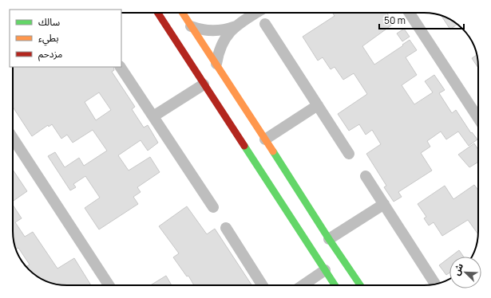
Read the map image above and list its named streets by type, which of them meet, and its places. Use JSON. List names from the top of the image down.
{
  "legend": ["سالك", "بطيء", "مزدحم"],
  "scale_bar": "50 m",
  "north": "top left"
}
